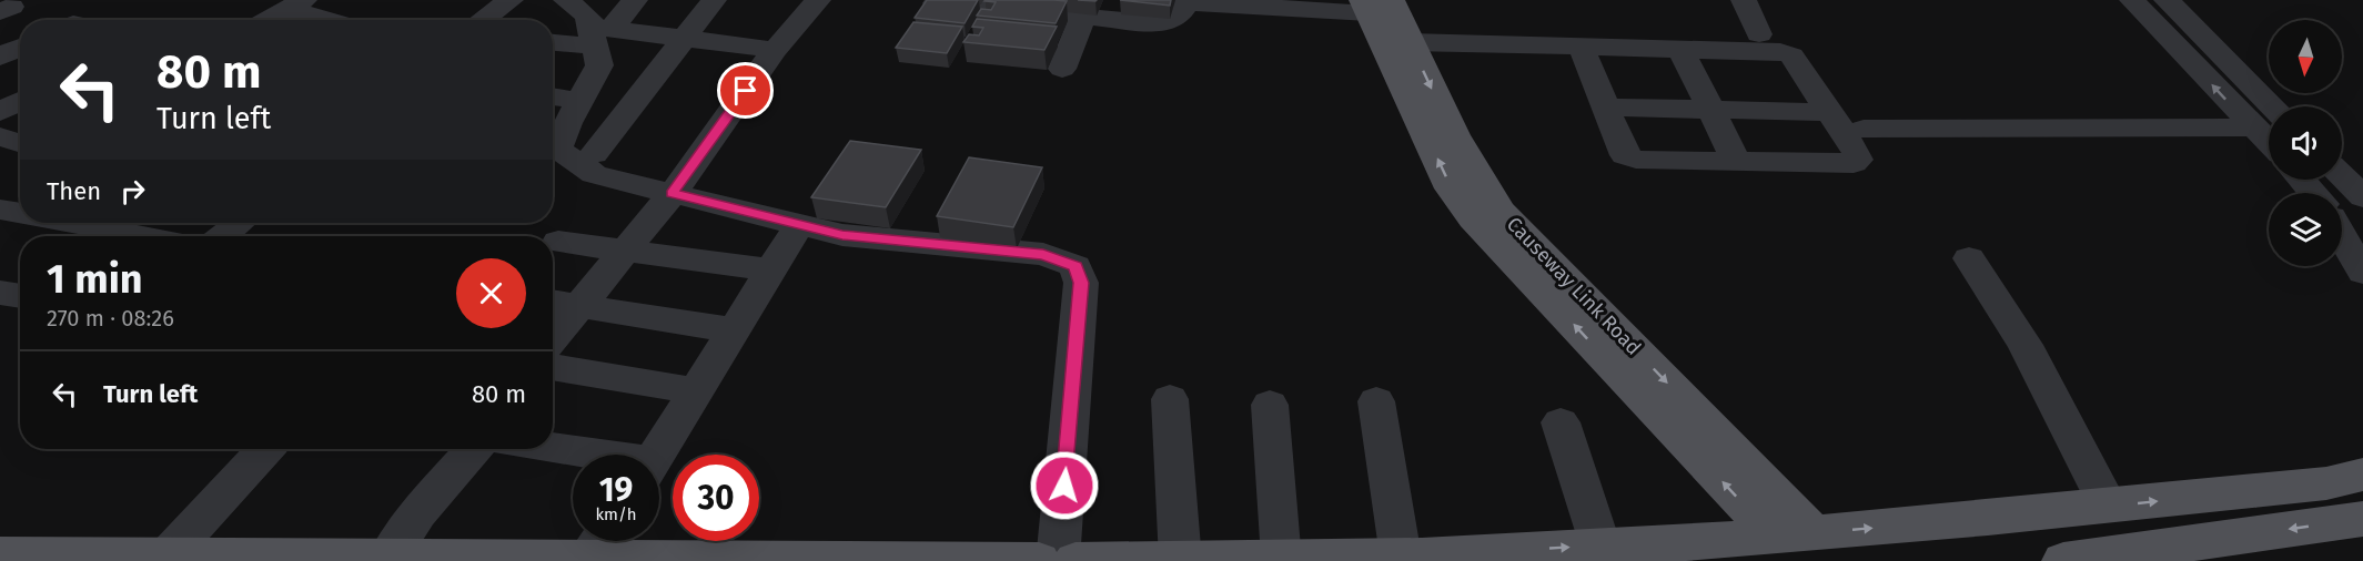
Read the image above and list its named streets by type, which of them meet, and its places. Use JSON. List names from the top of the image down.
{
  "streets": {
    "main road": ["Causeway Link Road"]
  },
  "north": "bottom",
  "page": {
    "turn": ["80 m", "Turn left"],
    "then": "Then",
    "heading": ["1 min", "270 m · 08:26"],
    "list": [
      {
        "name": "Turn left",
        "value": "80 m"
      }
    ],
    "speed": "19 km/h",
    "limit": "30"
  }
}
